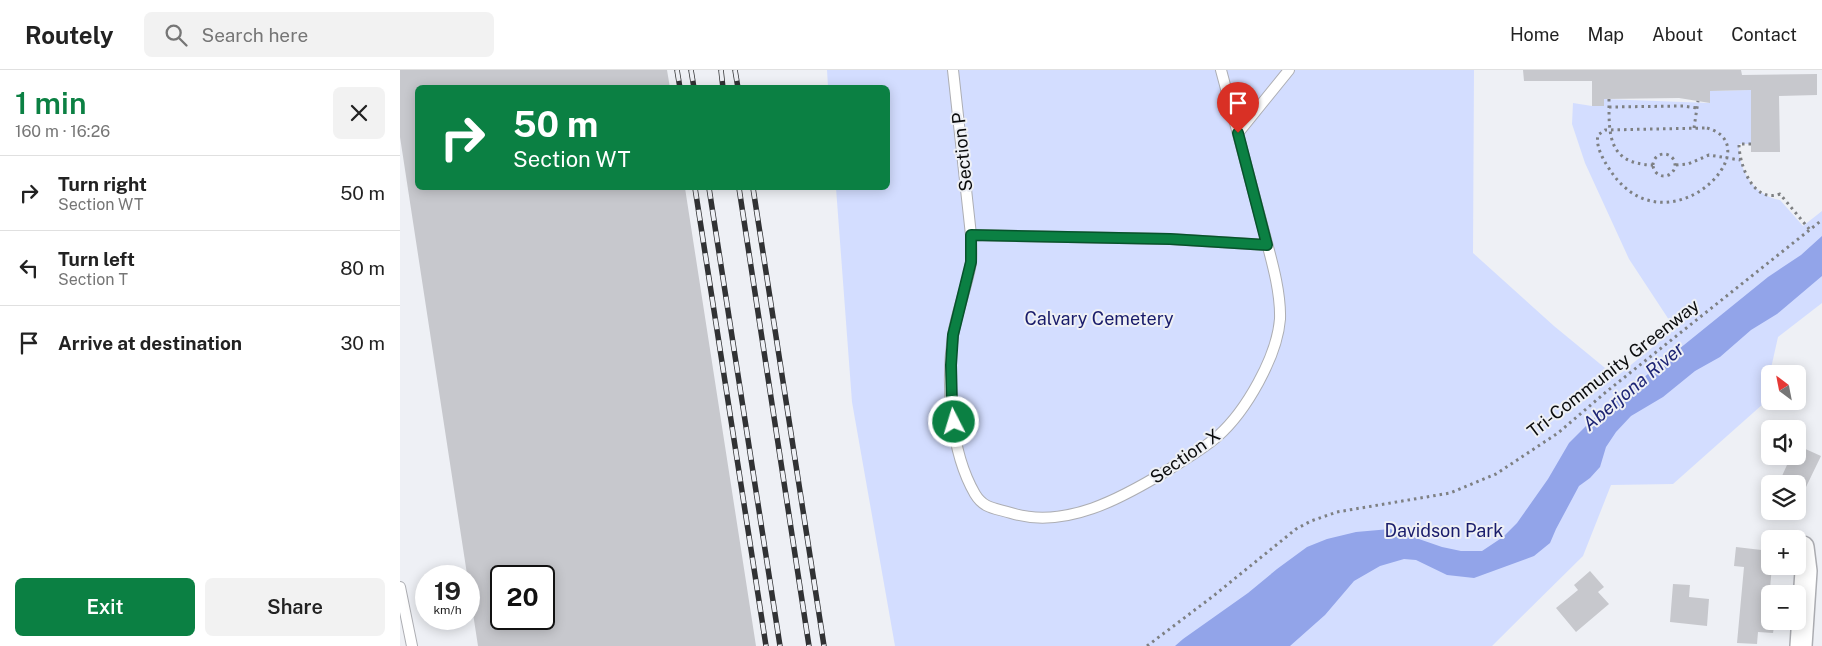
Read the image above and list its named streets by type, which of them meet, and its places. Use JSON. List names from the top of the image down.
{
  "streets": {
    "lane": ["Section P", "Section X"],
    "path": ["Tri-Community Greenway"]
  },
  "crossings": [
    ["Section P", "Section X"]
  ],
  "water": ["Aberjona River"],
  "parks": ["Calvary Cemetery", "Davidson Park"],
  "north": "top left",
  "page": {
    "header": "Routely",
    "search": "Search here",
    "nav": [
      "Home",
      "Map",
      "About",
      "Contact"
    ],
    "heading": ["1 min", "160 m · 16:26"],
    "turn": ["50 m", "Section WT"],
    "list": [
      {
        "name": "Turn right",
        "note": "Section WT",
        "value": "50 m"
      },
      {
        "name": "Turn left",
        "note": "Section T",
        "value": "80 m"
      },
      {
        "name": "Arrive at destination",
        "value": "30 m"
      }
    ],
    "map_buttons": ["+", "−"],
    "speed": "19 km/h",
    "limit": "20",
    "buttons": ["Exit", "Share"]
  }
}
